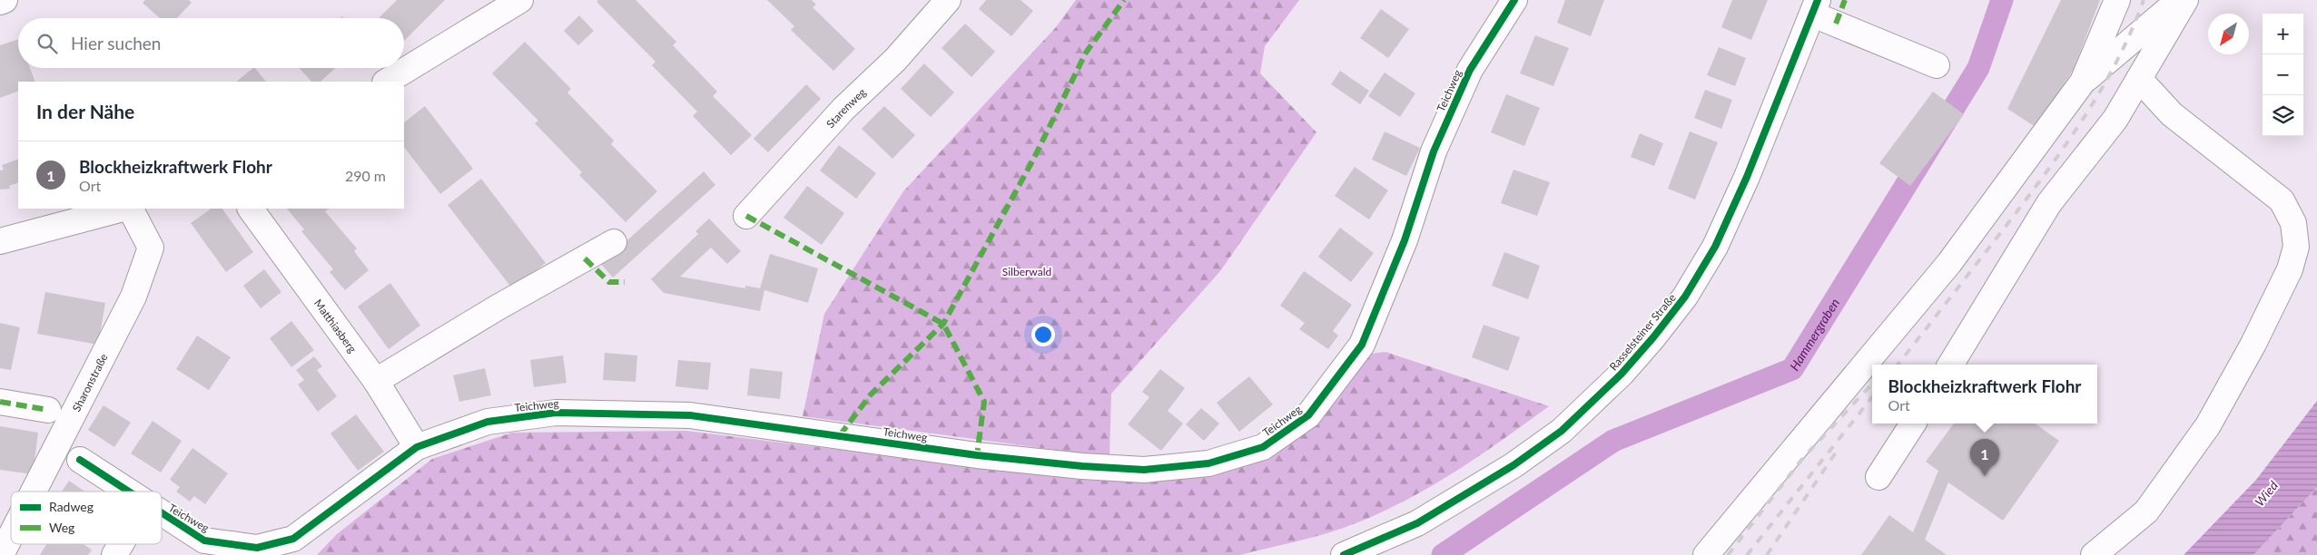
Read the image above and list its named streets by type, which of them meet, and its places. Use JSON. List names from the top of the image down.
{
  "streets": {
    "street": [
      "Teichweg",
      "Starenweg",
      "Matthiasberg",
      "Rasselsteiner Straße",
      "Sharonstraße"
    ]
  },
  "crossings": [
    ["Teichweg", "Matthiasberg"]
  ],
  "water": ["Hammergraben", "Wied"],
  "parks": ["Silberwald"],
  "legend": ["Radweg", "Weg"],
  "north": "bottom left",
  "page": {
    "map_buttons": ["+", "−"],
    "search": "Hier suchen",
    "heading": "In der Nähe",
    "list": [
      {
        "mark": "1",
        "name": "Blockheizkraftwerk Flohr",
        "note": "Ort",
        "value": "290 m"
      }
    ],
    "popup": ["Blockheizkraftwerk Flohr", "Ort"],
    "pins": "1"
  }
}
